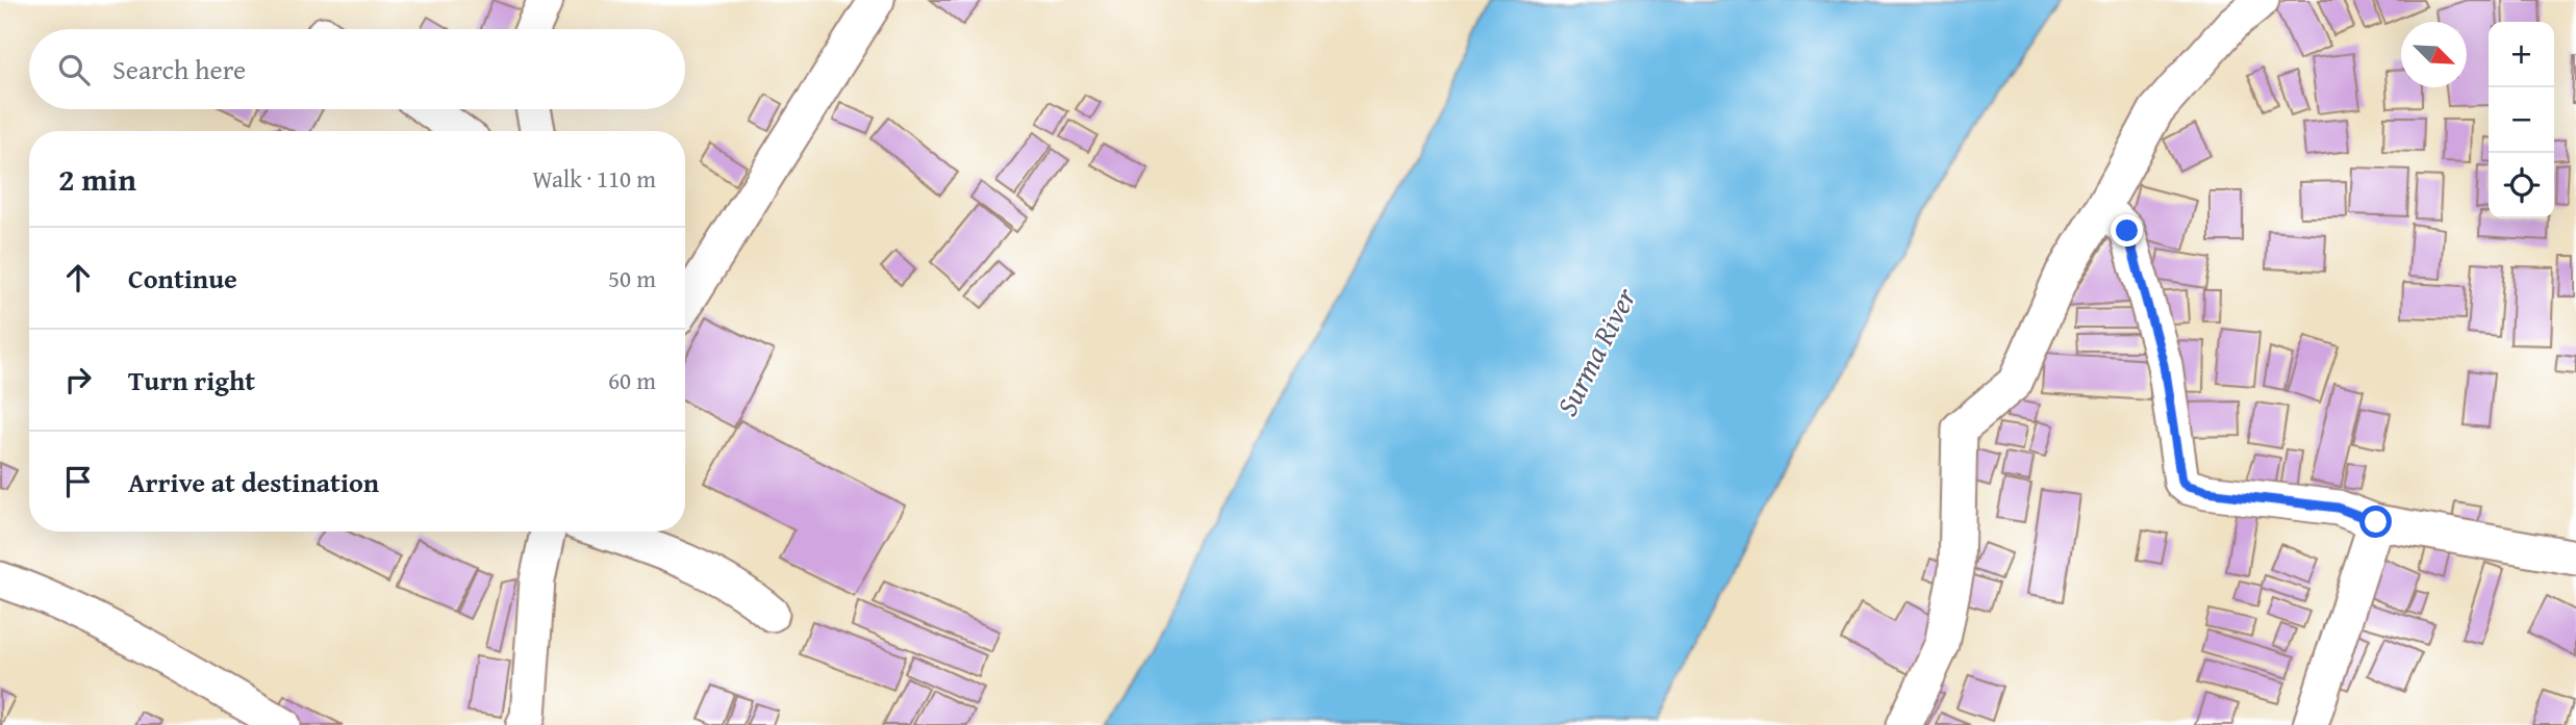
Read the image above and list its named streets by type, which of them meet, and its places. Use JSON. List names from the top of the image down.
{
  "water": ["Surma River"],
  "north": "bottom right",
  "page": {
    "map_buttons": ["+", "−"],
    "search": "Search here",
    "heading": ["2 min", "Walk · 110 m"],
    "list": [
      ["Continue", "50 m"],
      ["Turn right", "60 m"],
      "Arrive at destination"
    ]
  }
}
